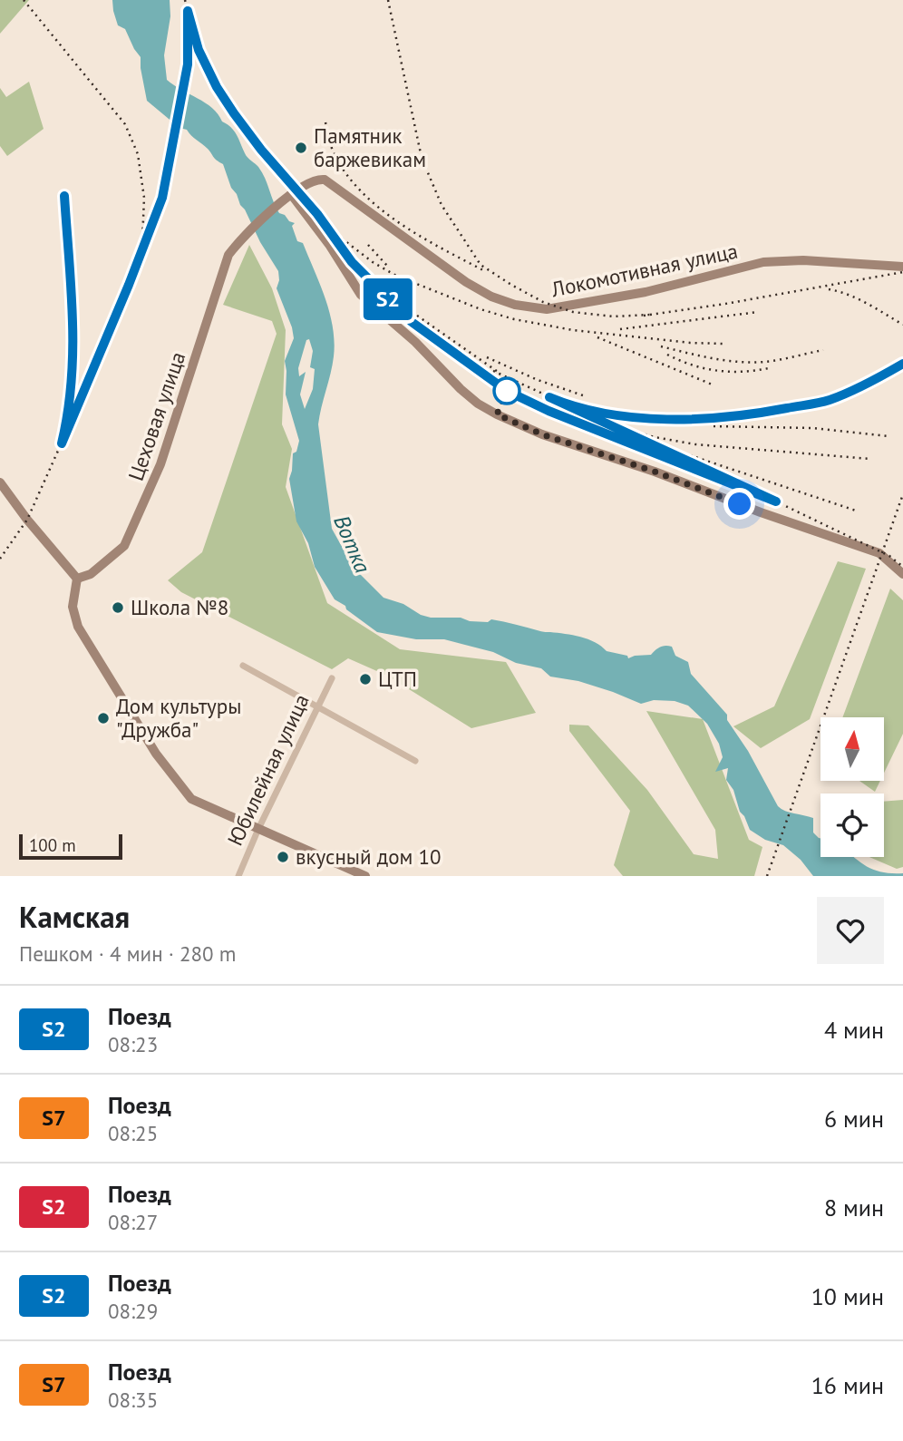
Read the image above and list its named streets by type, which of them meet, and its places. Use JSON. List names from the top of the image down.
{
  "streets": {
    "main road": ["Локомотивная улица", "Цеховая улица"],
    "street": ["Юбилейная улица"]
  },
  "crossings": [
    ["Локомотивная улица", "Цеховая улица"]
  ],
  "water": ["Вотка"],
  "places": [
    "Памятник баржевикам",
    "Школа №8",
    "ЦТП",
    "Дом культуры \"Дружба\"",
    "вкусный дом 10"
  ],
  "scale_bar": "100 m",
  "north": "top",
  "page": {
    "on_map": "S2",
    "scale": "100 m",
    "heading": ["Камская", "Пешком · 4 мин · 280 m"],
    "list": [
      {
        "mark": "S2",
        "name": "Поезд",
        "note": "08:23",
        "value": "4 мин"
      },
      {
        "mark": "S7",
        "name": "Поезд",
        "note": "08:25",
        "value": "6 мин"
      },
      {
        "mark": "S2",
        "name": "Поезд",
        "note": "08:27",
        "value": "8 мин"
      },
      {
        "mark": "S2",
        "name": "Поезд",
        "note": "08:29",
        "value": "10 мин"
      },
      {
        "mark": "S7",
        "name": "Поезд",
        "note": "08:35",
        "value": "16 мин"
      }
    ]
  }
}
